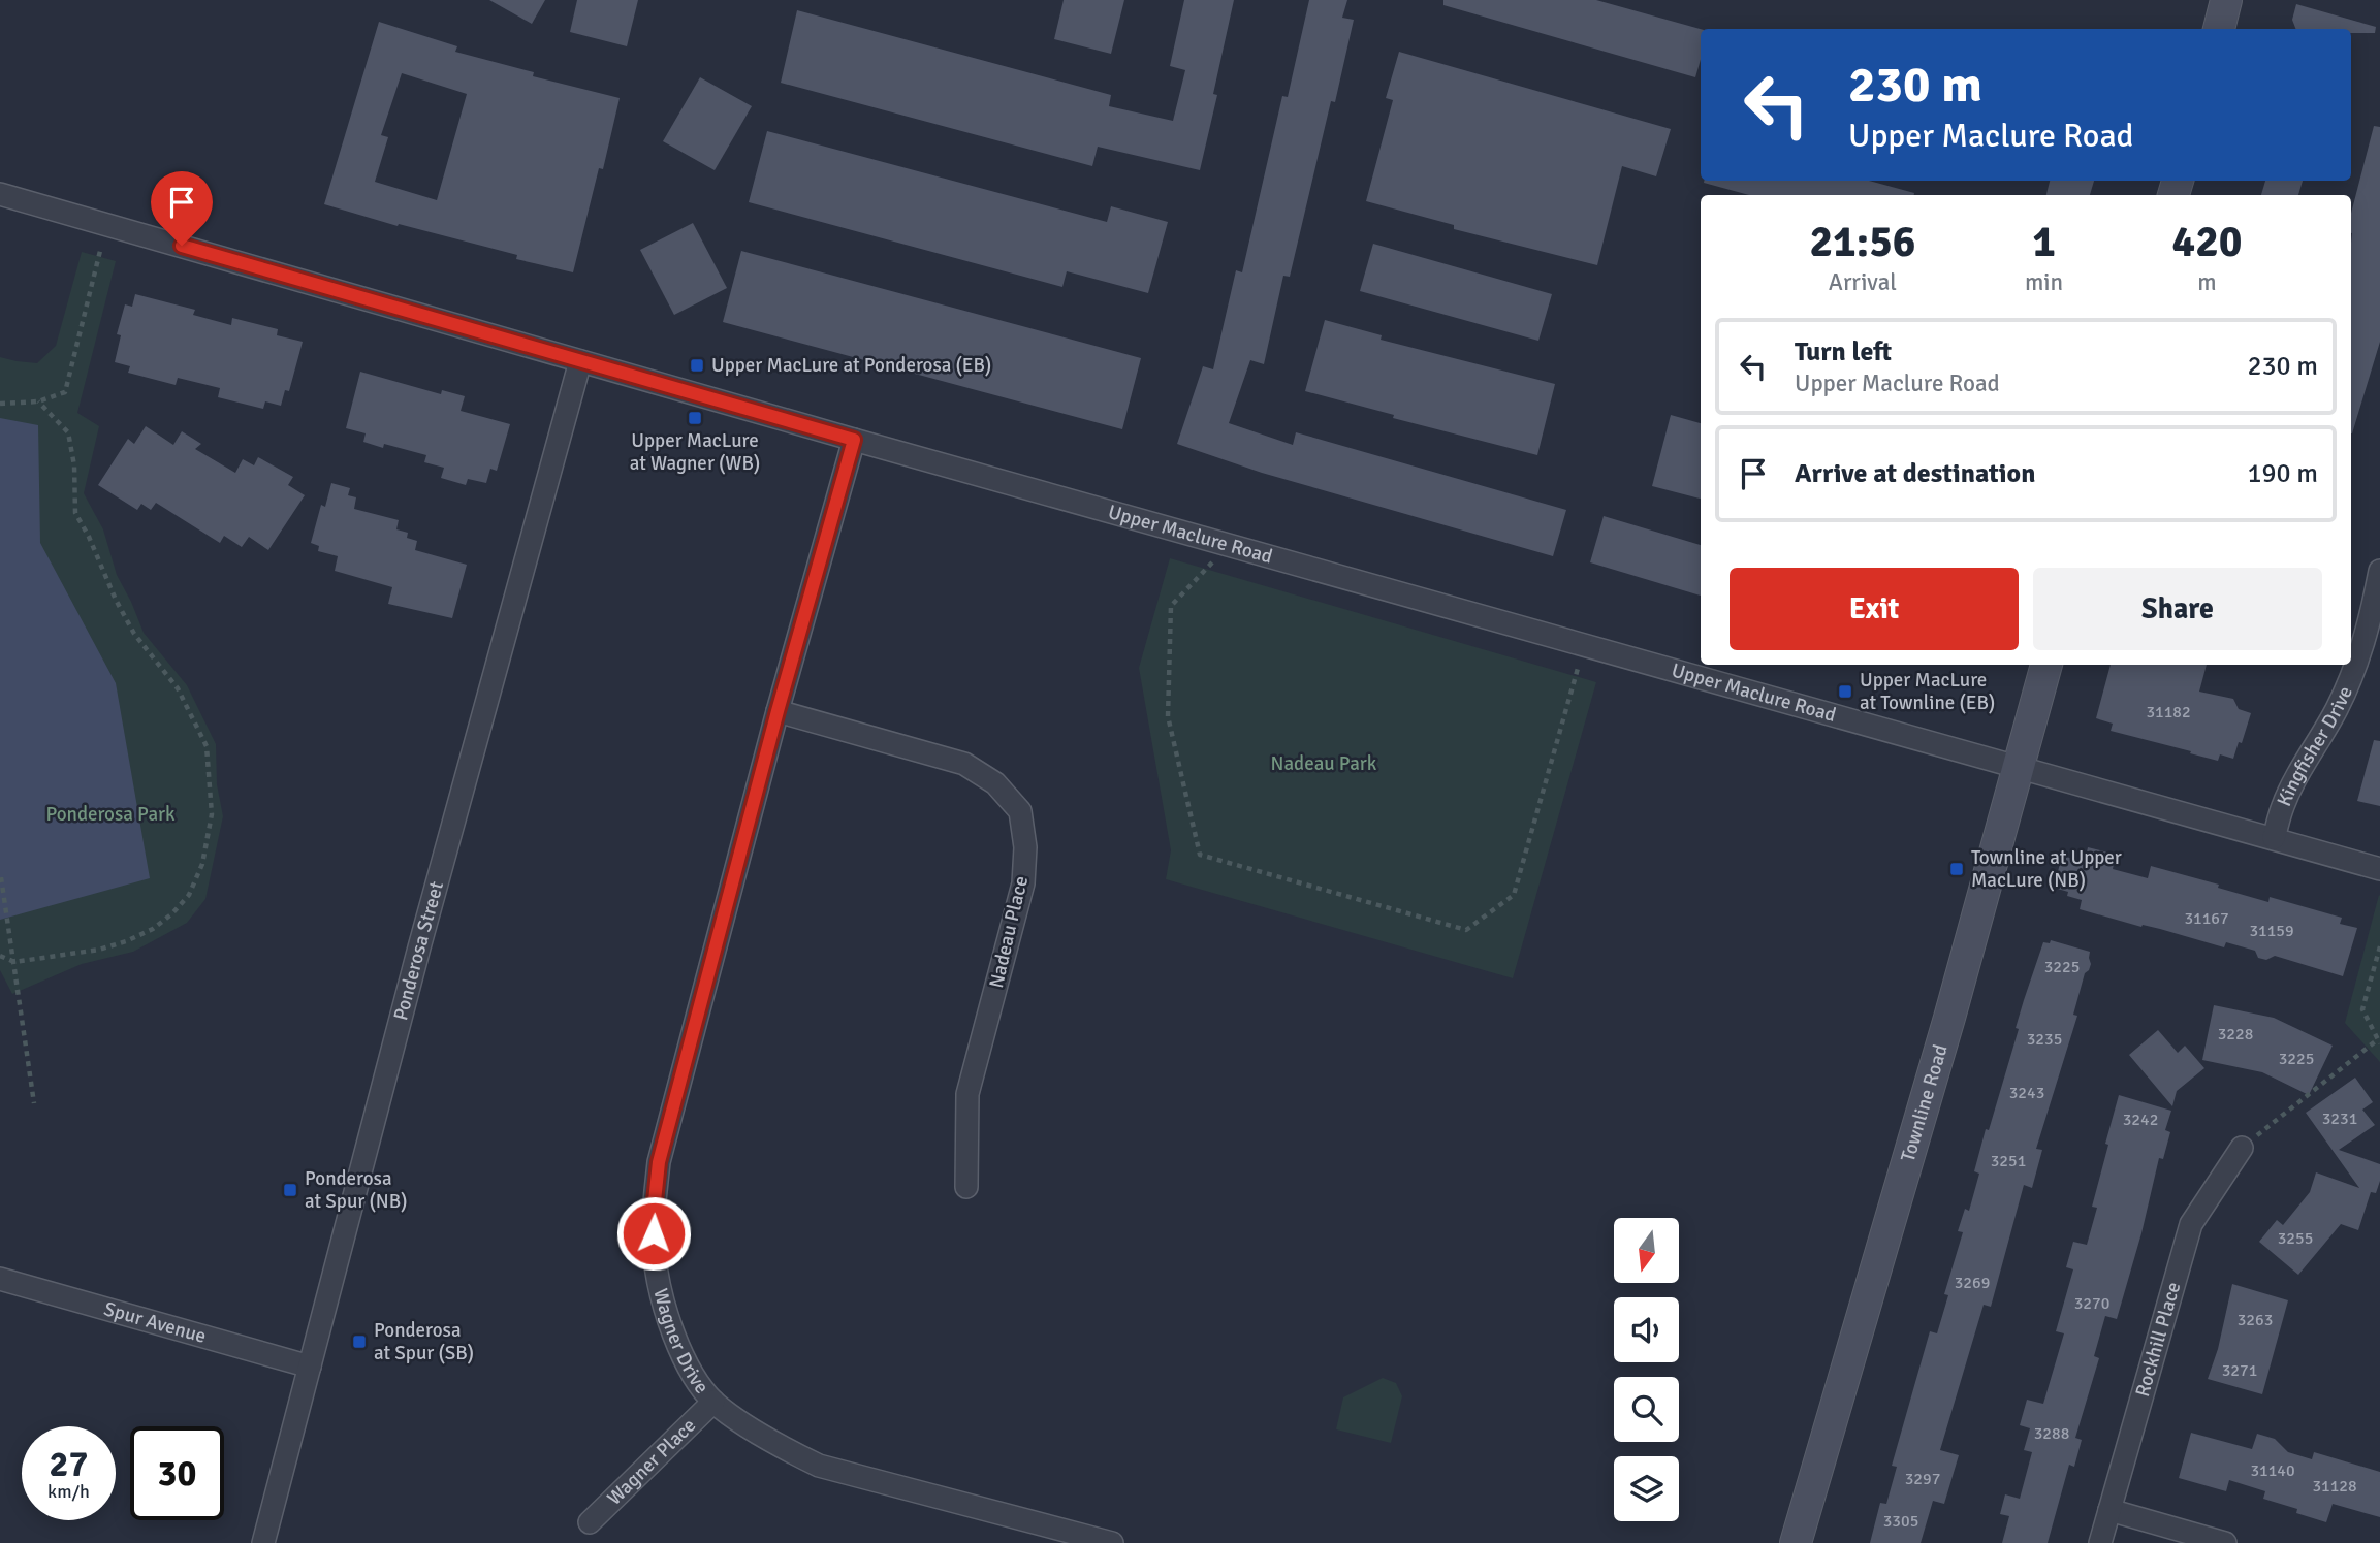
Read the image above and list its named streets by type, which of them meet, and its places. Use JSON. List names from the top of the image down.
{
  "streets": {
    "street": [
      "Upper Maclure Road",
      "Kingfisher Drive",
      "Nadeau Place",
      "Ponderosa Street",
      "Townline Road",
      "Spur Avenue",
      "Wagner Drive",
      "Rockhill Place",
      "Wagner Place"
    ]
  },
  "crossings": [
    ["Upper Maclure Road", "Kingfisher Drive"],
    ["Upper Maclure Road", "Ponderosa Street"],
    ["Upper Maclure Road", "Townline Road"],
    ["Upper Maclure Road", "Wagner Drive"],
    ["Nadeau Place", "Wagner Drive"],
    ["Ponderosa Street", "Spur Avenue"],
    ["Wagner Drive", "Wagner Place"]
  ],
  "parks": ["Nadeau Park", "Ponderosa Park"],
  "places": {
    "transit": [
      "Upper MacLure at Ponderosa (EB)",
      "Upper MacLure at Wagner (WB)",
      "Upper MacLure at Townline (EB)",
      "Townline at Upper MacLure (NB)",
      "Ponderosa at Spur (NB)",
      "Ponderosa at Spur (SB)"
    ]
  },
  "house_numbers": [
    "31182",
    "31167",
    "31159",
    "3225",
    "3228",
    "3235",
    "3225",
    "3243",
    "3231",
    "3242",
    "3251",
    "3255",
    "3269",
    "3270",
    "3263",
    "3271",
    "3288",
    "31140",
    "3297",
    "31128",
    "3305"
  ],
  "north": "bottom",
  "page": {
    "turn": ["230 m", "Upper Maclure Road"],
    "eta": [
      "21:56",
      "Arrival",
      "1",
      "min",
      "420",
      "m"
    ],
    "list": [
      {
        "name": "Turn left",
        "note": "Upper Maclure Road",
        "value": "230 m"
      },
      {
        "name": "Arrive at destination",
        "value": "190 m"
      }
    ],
    "buttons": ["Exit", "Share"],
    "speed": "27 km/h",
    "limit": "30"
  }
}
